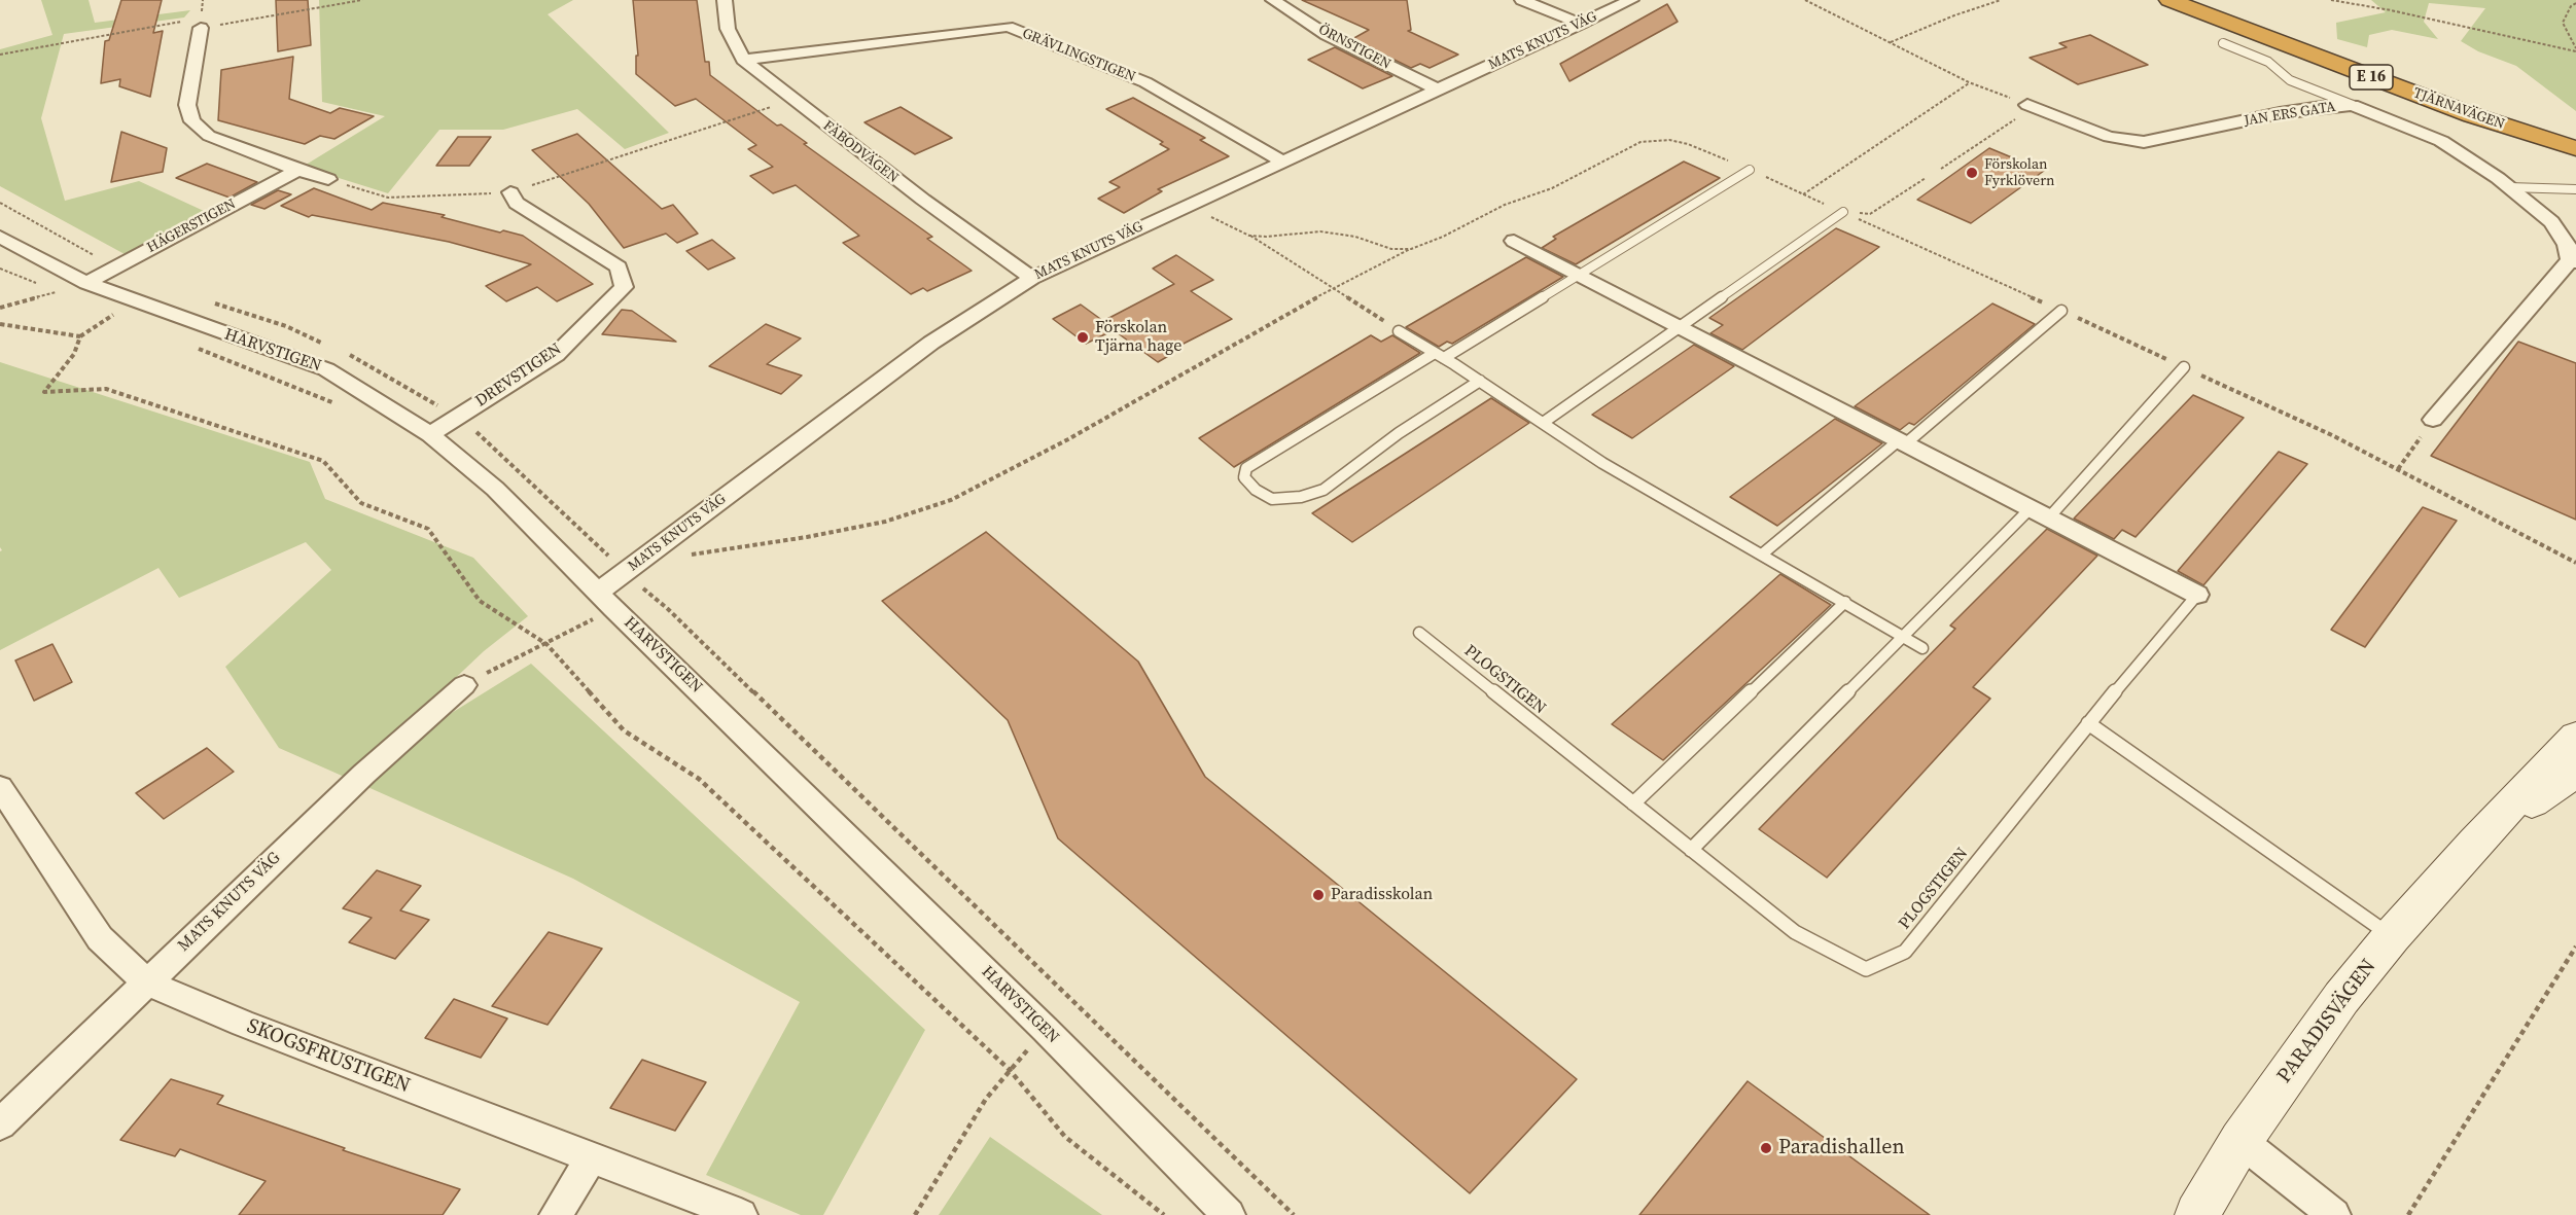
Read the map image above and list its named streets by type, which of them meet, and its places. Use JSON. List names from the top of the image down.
{
  "streets": {
    "highway": ["E 16", "TJÄRNAVÄGEN"],
    "street": [
      "MATS KNUTS VÄG",
      "ÖRNSTIGEN",
      "GRÄVLINGSTIGEN",
      "JAN ERS GATA",
      "FÄBODVÄGEN",
      "HÄGERSTIGEN",
      "HARVSTIGEN",
      "DREVSTIGEN",
      "PARADISVÄGEN",
      "SKOGSFRUSTIGEN"
    ],
    "lane": ["PLOGSTIGEN"]
  },
  "crossings": [
    ["MATS KNUTS VÄG", "ÖRNSTIGEN"],
    ["MATS KNUTS VÄG", "GRÄVLINGSTIGEN"],
    ["MATS KNUTS VÄG", "FÄBODVÄGEN"],
    ["MATS KNUTS VÄG", "HARVSTIGEN"],
    ["MATS KNUTS VÄG", "SKOGSFRUSTIGEN"],
    ["GRÄVLINGSTIGEN", "FÄBODVÄGEN"],
    ["HÄGERSTIGEN", "HARVSTIGEN"],
    ["HARVSTIGEN", "DREVSTIGEN"]
  ],
  "places": [
    "Förskolan Fyrklövern",
    "Förskolan Tjärna hage",
    "Paradisskolan",
    "Paradishallen"
  ]
}
